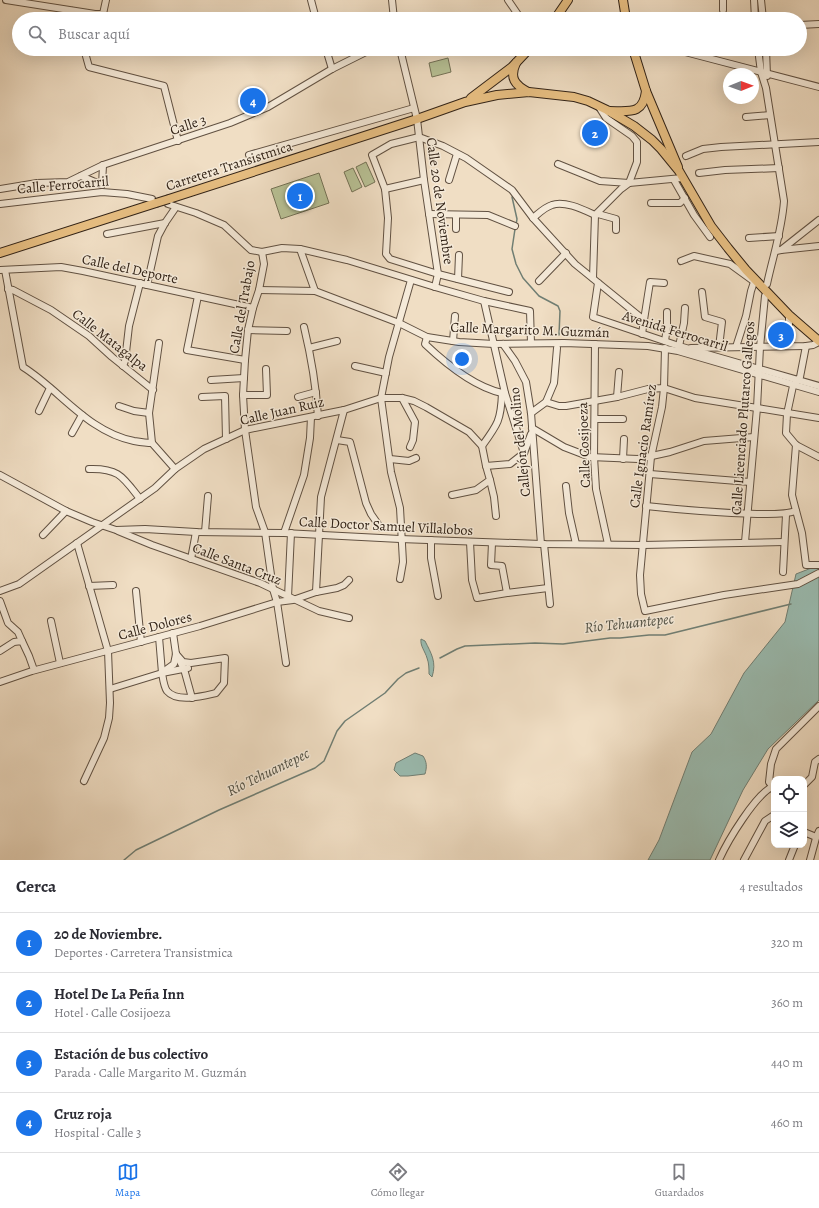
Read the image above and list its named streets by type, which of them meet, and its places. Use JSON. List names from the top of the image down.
{
  "streets": {
    "main road": ["Carretera Transistmica"],
    "street": [
      "Calle 3",
      "Calle Ferrocarril",
      "Calle 20 de Noviembre",
      "Calle del Deporte",
      "Calle del Trabajo",
      "Calle Margarito M. Guzmán",
      "Avenida Ferrocarril",
      "Calle Matagalpa",
      "Calle Juan Ruiz",
      "Calle Licenciado Plutarco Gallegos",
      "Callejón del Molino",
      "Calle Cosijoeza",
      "Calle Ignacio Ramírez",
      "Calle Doctor Samuel Villalobos",
      "Calle Santa Cruz",
      "Calle Dolores"
    ]
  },
  "crossings": [
    ["Carretera Transistmica", "Calle Ferrocarril"],
    ["Carretera Transistmica", "Calle 20 de Noviembre"],
    ["Calle 20 de Noviembre", "Calle del Trabajo"],
    ["Calle del Deporte", "Calle del Trabajo"],
    ["Calle del Trabajo", "Calle Margarito M. Guzmán"],
    ["Calle del Trabajo", "Calle Juan Ruiz"],
    ["Calle del Trabajo", "Calle Doctor Samuel Villalobos"],
    ["Calle del Trabajo", "Calle Santa Cruz"],
    ["Calle del Trabajo", "Calle Dolores"],
    ["Calle Margarito M. Guzmán", "Avenida Ferrocarril"],
    ["Calle Margarito M. Guzmán", "Callejón del Molino"],
    ["Calle Margarito M. Guzmán", "Calle Cosijoeza"],
    ["Calle Margarito M. Guzmán", "Calle Ignacio Ramírez"],
    ["Avenida Ferrocarril", "Calle Licenciado Plutarco Gallegos"],
    ["Avenida Ferrocarril", "Calle Ignacio Ramírez"],
    ["Calle Juan Ruiz", "Calle Doctor Samuel Villalobos"],
    ["Calle Licenciado Plutarco Gallegos", "Calle Doctor Samuel Villalobos"],
    ["Callejón del Molino", "Calle Doctor Samuel Villalobos"],
    ["Calle Cosijoeza", "Calle Doctor Samuel Villalobos"],
    ["Calle Ignacio Ramírez", "Calle Doctor Samuel Villalobos"],
    ["Calle Doctor Samuel Villalobos", "Calle Santa Cruz"],
    ["Calle Santa Cruz", "Calle Dolores"]
  ],
  "water": ["Río Tehuantepec"],
  "north": "right",
  "page": {
    "search": "Buscar aquí",
    "pins": [
      "4",
      "2",
      "1",
      "3"
    ],
    "heading": ["Cerca", "4 resultados"],
    "list": [
      {
        "mark": "1",
        "name": "20 de Noviembre.",
        "note": "Deportes · Carretera Transistmica",
        "value": "320 m"
      },
      {
        "mark": "2",
        "name": "Hotel De La Peña Inn",
        "note": "Hotel · Calle Cosijoeza",
        "value": "360 m"
      },
      {
        "mark": "3",
        "name": "Estación de bus colectivo",
        "note": "Parada · Calle Margarito M. Guzmán",
        "value": "440 m"
      },
      {
        "mark": "4",
        "name": "Cruz roja",
        "note": "Hospital · Calle 3",
        "value": "460 m"
      }
    ],
    "nav": ["Mapa", "Cómo llegar", "Guardados"]
  }
}
